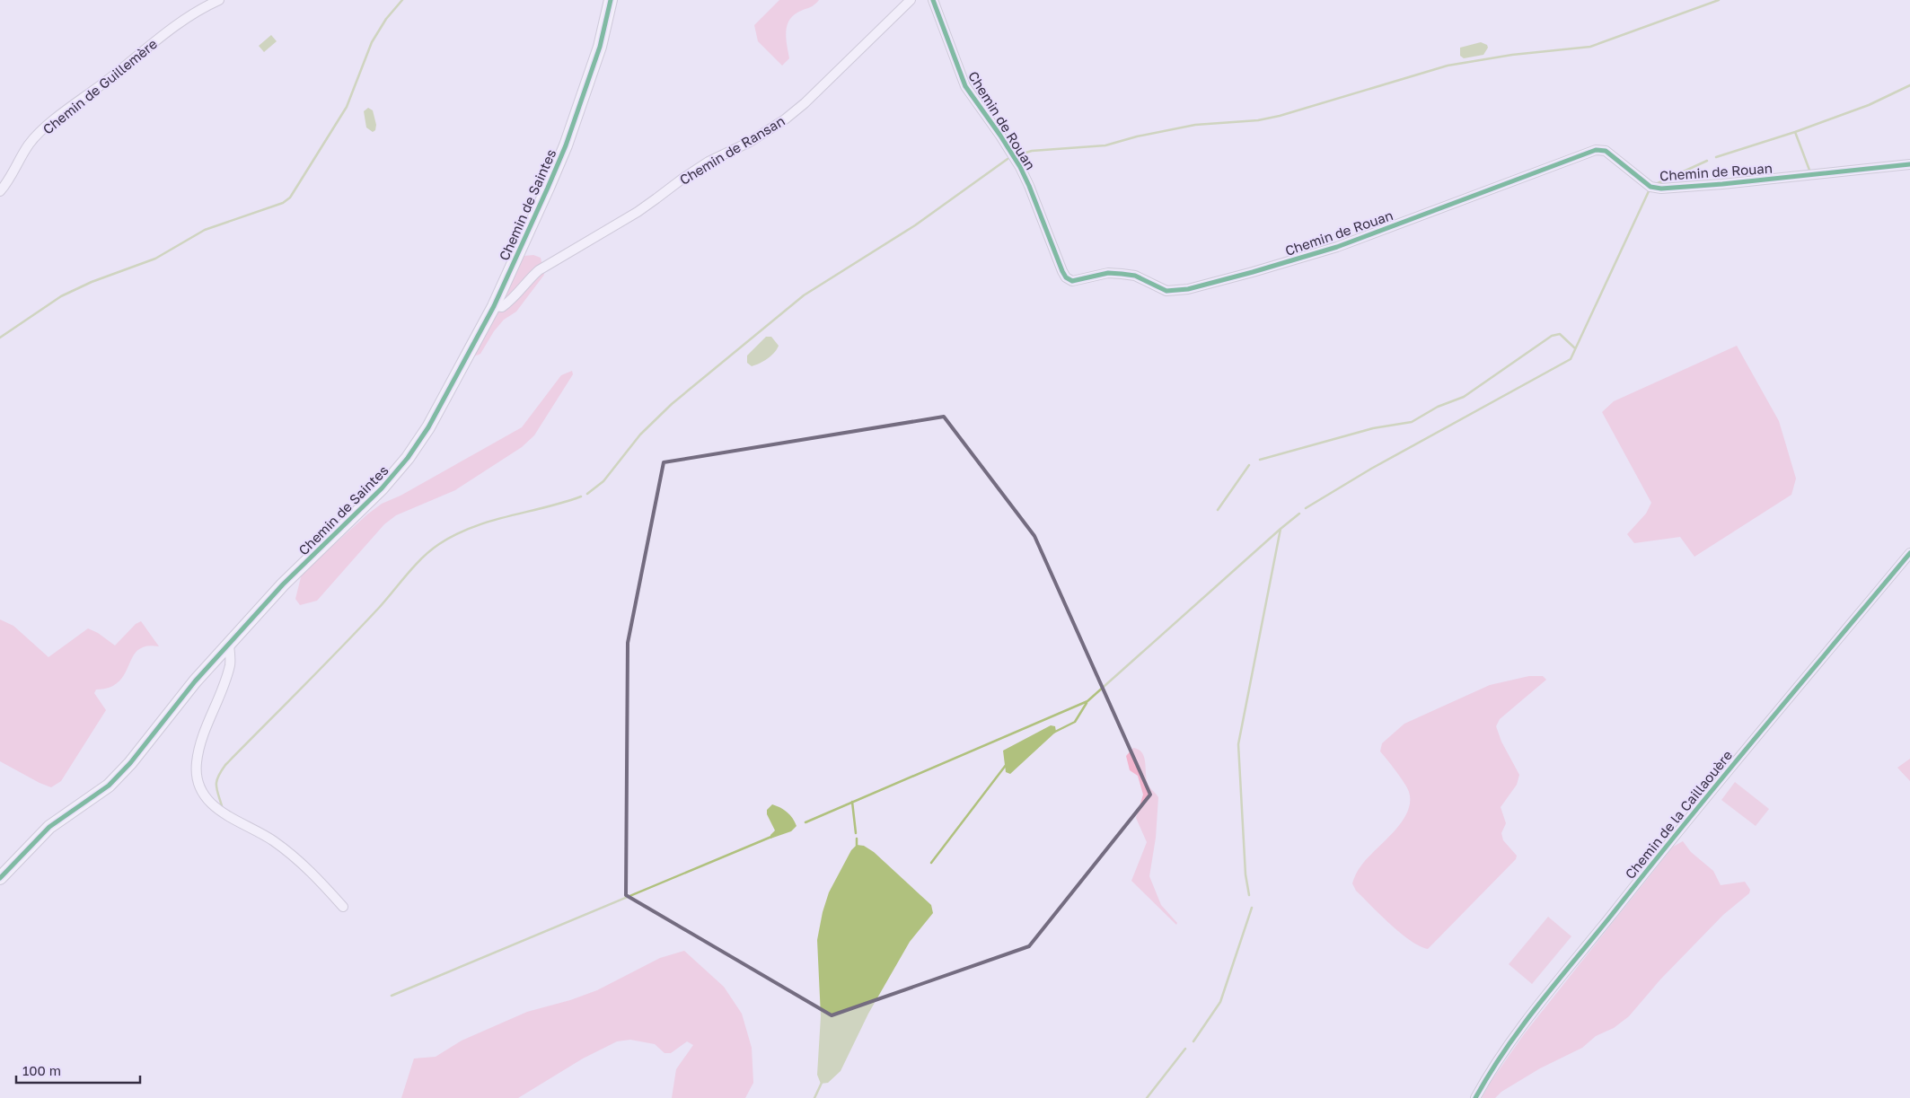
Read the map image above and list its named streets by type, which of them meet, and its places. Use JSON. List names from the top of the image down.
{
  "streets": {
    "street": [
      "Chemin de Guillemère",
      "Chemin de Rouan",
      "Chemin de Ransan",
      "Chemin de Saintes",
      "Chemin de la Caillaouère"
    ]
  },
  "crossings": [
    ["Chemin de Ransan", "Chemin de Saintes"]
  ],
  "scale_bar": "100 m"
}
